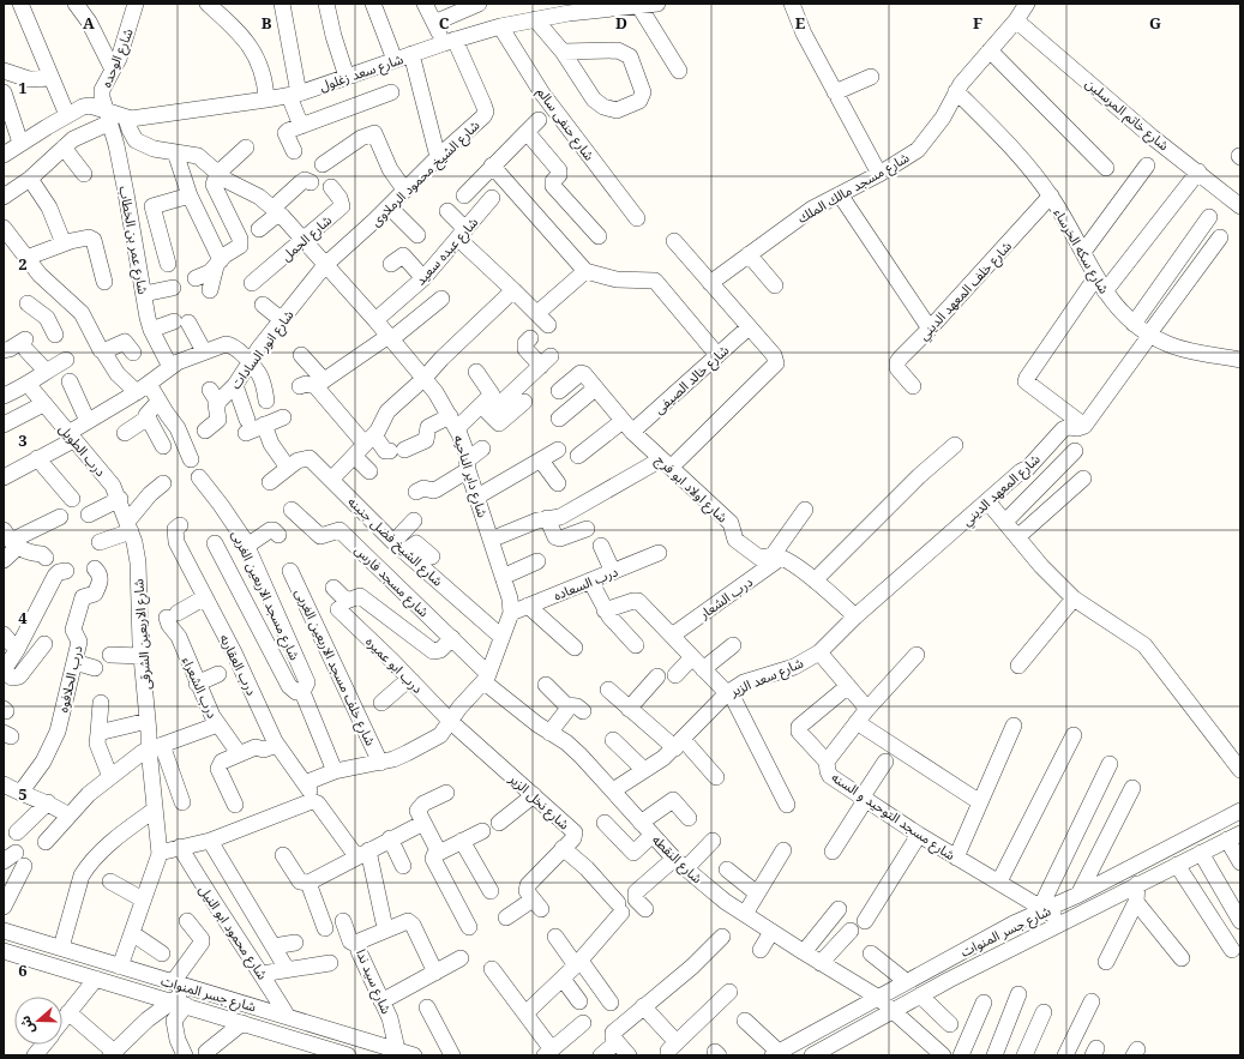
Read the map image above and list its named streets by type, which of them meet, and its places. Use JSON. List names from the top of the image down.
{
  "streets": {
    "street": [
      "شارع الوحده",
      "شارع سعد زغلول",
      "شارع خاتم المرسلين",
      "شارع حنفى سالم",
      "شارع الشيخ محمود الرملاوى",
      "شارع مسجد مالك الملك",
      "شارع الجمل",
      "شارع عمر بن الخطاب",
      "شارع عبده سعيد",
      "شارع سكه الخرساء",
      "شارع خلف المعهد الديني",
      "شارع انور السادات",
      "شارع خالد الصيفى",
      "درب الطويل",
      "شارع داير الناحيه",
      "شارع اولاد ابو فرج",
      "شارع المعهد الديني",
      "شارع الشيخ فضل جنينه",
      "شارع مسجد فارس",
      "درب السعاده",
      "شارع مسجد الاربعين الغربى",
      "درب الشعار",
      "شارع الاربعين الشرقى",
      "درب العقاربه",
      "درب ابو عميره",
      "شارع خلف مسجد الاربعين الغربى",
      "شارع سعد الزير",
      "درب الحلافوه",
      "درب الشعراء",
      "شارع نخل الزير",
      "شارع مسجد التوحيد و السنه",
      "شارع النقطه",
      "شارع جسر المنوات",
      "شارع محمود ابو النيل",
      "شارع سيد ندا"
    ]
  },
  "crossings": [
    ["شارع الوحده", "شارع سعد زغلول"],
    ["شارع الوحده", "شارع عمر بن الخطاب"],
    ["شارع سعد زغلول", "شارع حنفى سالم"],
    ["شارع سعد زغلول", "شارع الشيخ محمود الرملاوى"],
    ["شارع سعد زغلول", "شارع عمر بن الخطاب"],
    ["شارع سعد زغلول", "شارع داير الناحيه"],
    ["شارع خاتم المرسلين", "شارع مسجد مالك الملك"],
    ["شارع الشيخ محمود الرملاوى", "شارع انور السادات"],
    ["شارع الشيخ محمود الرملاوى", "شارع داير الناحيه"],
    ["شارع مسجد مالك الملك", "شارع سكه الخرساء"],
    ["شارع الجمل", "شارع داير الناحيه"],
    ["شارع عبده سعيد", "شارع داير الناحيه"],
    ["شارع سكه الخرساء", "شارع خلف المعهد الديني"],
    ["شارع انور السادات", "شارع داير الناحيه"],
    ["شارع خالد الصيفى", "شارع اولاد ابو فرج"],
    ["درب الطويل", "شارع الاربعين الشرقى"],
    ["شارع داير الناحيه", "درب السعاده"],
    ["شارع اولاد ابو فرج", "شارع المعهد الديني"],
    ["شارع اولاد ابو فرج", "درب الشعار"],
    ["شارع اولاد ابو فرج", "شارع سعد الزير"],
    ["شارع المعهد الديني", "شارع سعد الزير"],
    ["شارع مسجد فارس", "شارع النقطه"],
    ["درب العقاربه", "درب الشعراء"],
    ["درب ابو عميره", "شارع نخل الزير"],
    ["شارع سعد الزير", "شارع النقطه"],
    ["شارع مسجد التوحيد و السنه", "شارع جسر المنوات"],
    ["شارع النقطه", "شارع جسر المنوات"],
    ["شارع جسر المنوات", "شارع محمود ابو النيل"],
    ["شارع جسر المنوات", "شارع سيد ندا"]
  ],
  "north": "left",
  "grid": {
    "columns": [
      "A",
      "B",
      "C",
      "D",
      "E",
      "F",
      "G"
    ],
    "rows": [
      "1",
      "2",
      "3",
      "4",
      "5",
      "6"
    ]
  }
}
